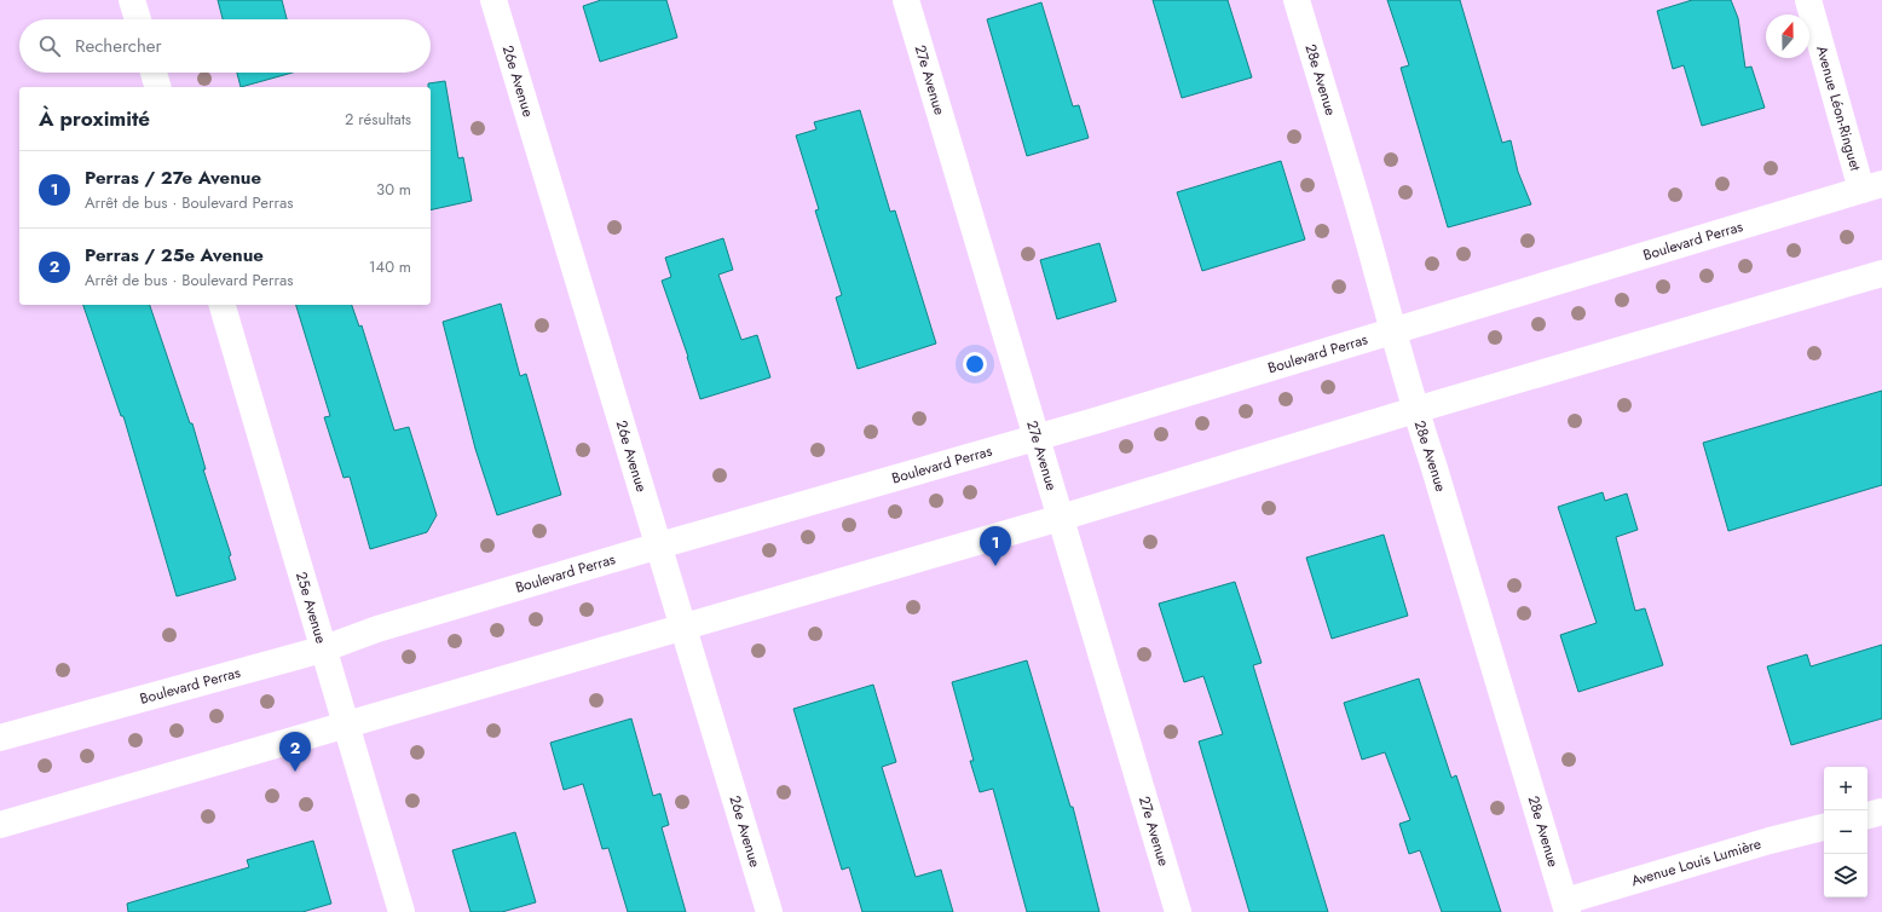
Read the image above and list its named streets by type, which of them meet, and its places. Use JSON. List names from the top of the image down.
{
  "streets": {
    "street": [
      "26e Avenue",
      "27e Avenue",
      "28e Avenue",
      "Avenue Léon-Ringuet",
      "Boulevard Perras",
      "25e Avenue",
      "Avenue Louis Lumière"
    ]
  },
  "crossings": [
    ["26e Avenue", "Boulevard Perras"],
    ["27e Avenue", "Boulevard Perras"],
    ["28e Avenue", "Boulevard Perras"],
    ["28e Avenue", "Avenue Louis Lumière"],
    ["Avenue Léon-Ringuet", "Boulevard Perras"],
    ["Boulevard Perras", "25e Avenue"]
  ],
  "north": "top",
  "page": {
    "search": "Rechercher",
    "heading": ["À proximité", "2 résultats"],
    "list": [
      {
        "mark": "1",
        "name": "Perras / 27e Avenue",
        "note": "Arrêt de bus · Boulevard Perras",
        "value": "30 m"
      },
      {
        "mark": "2",
        "name": "Perras / 25e Avenue",
        "note": "Arrêt de bus · Boulevard Perras",
        "value": "140 m"
      }
    ],
    "pins": ["1", "2"],
    "map_buttons": ["+", "−"]
  }
}
